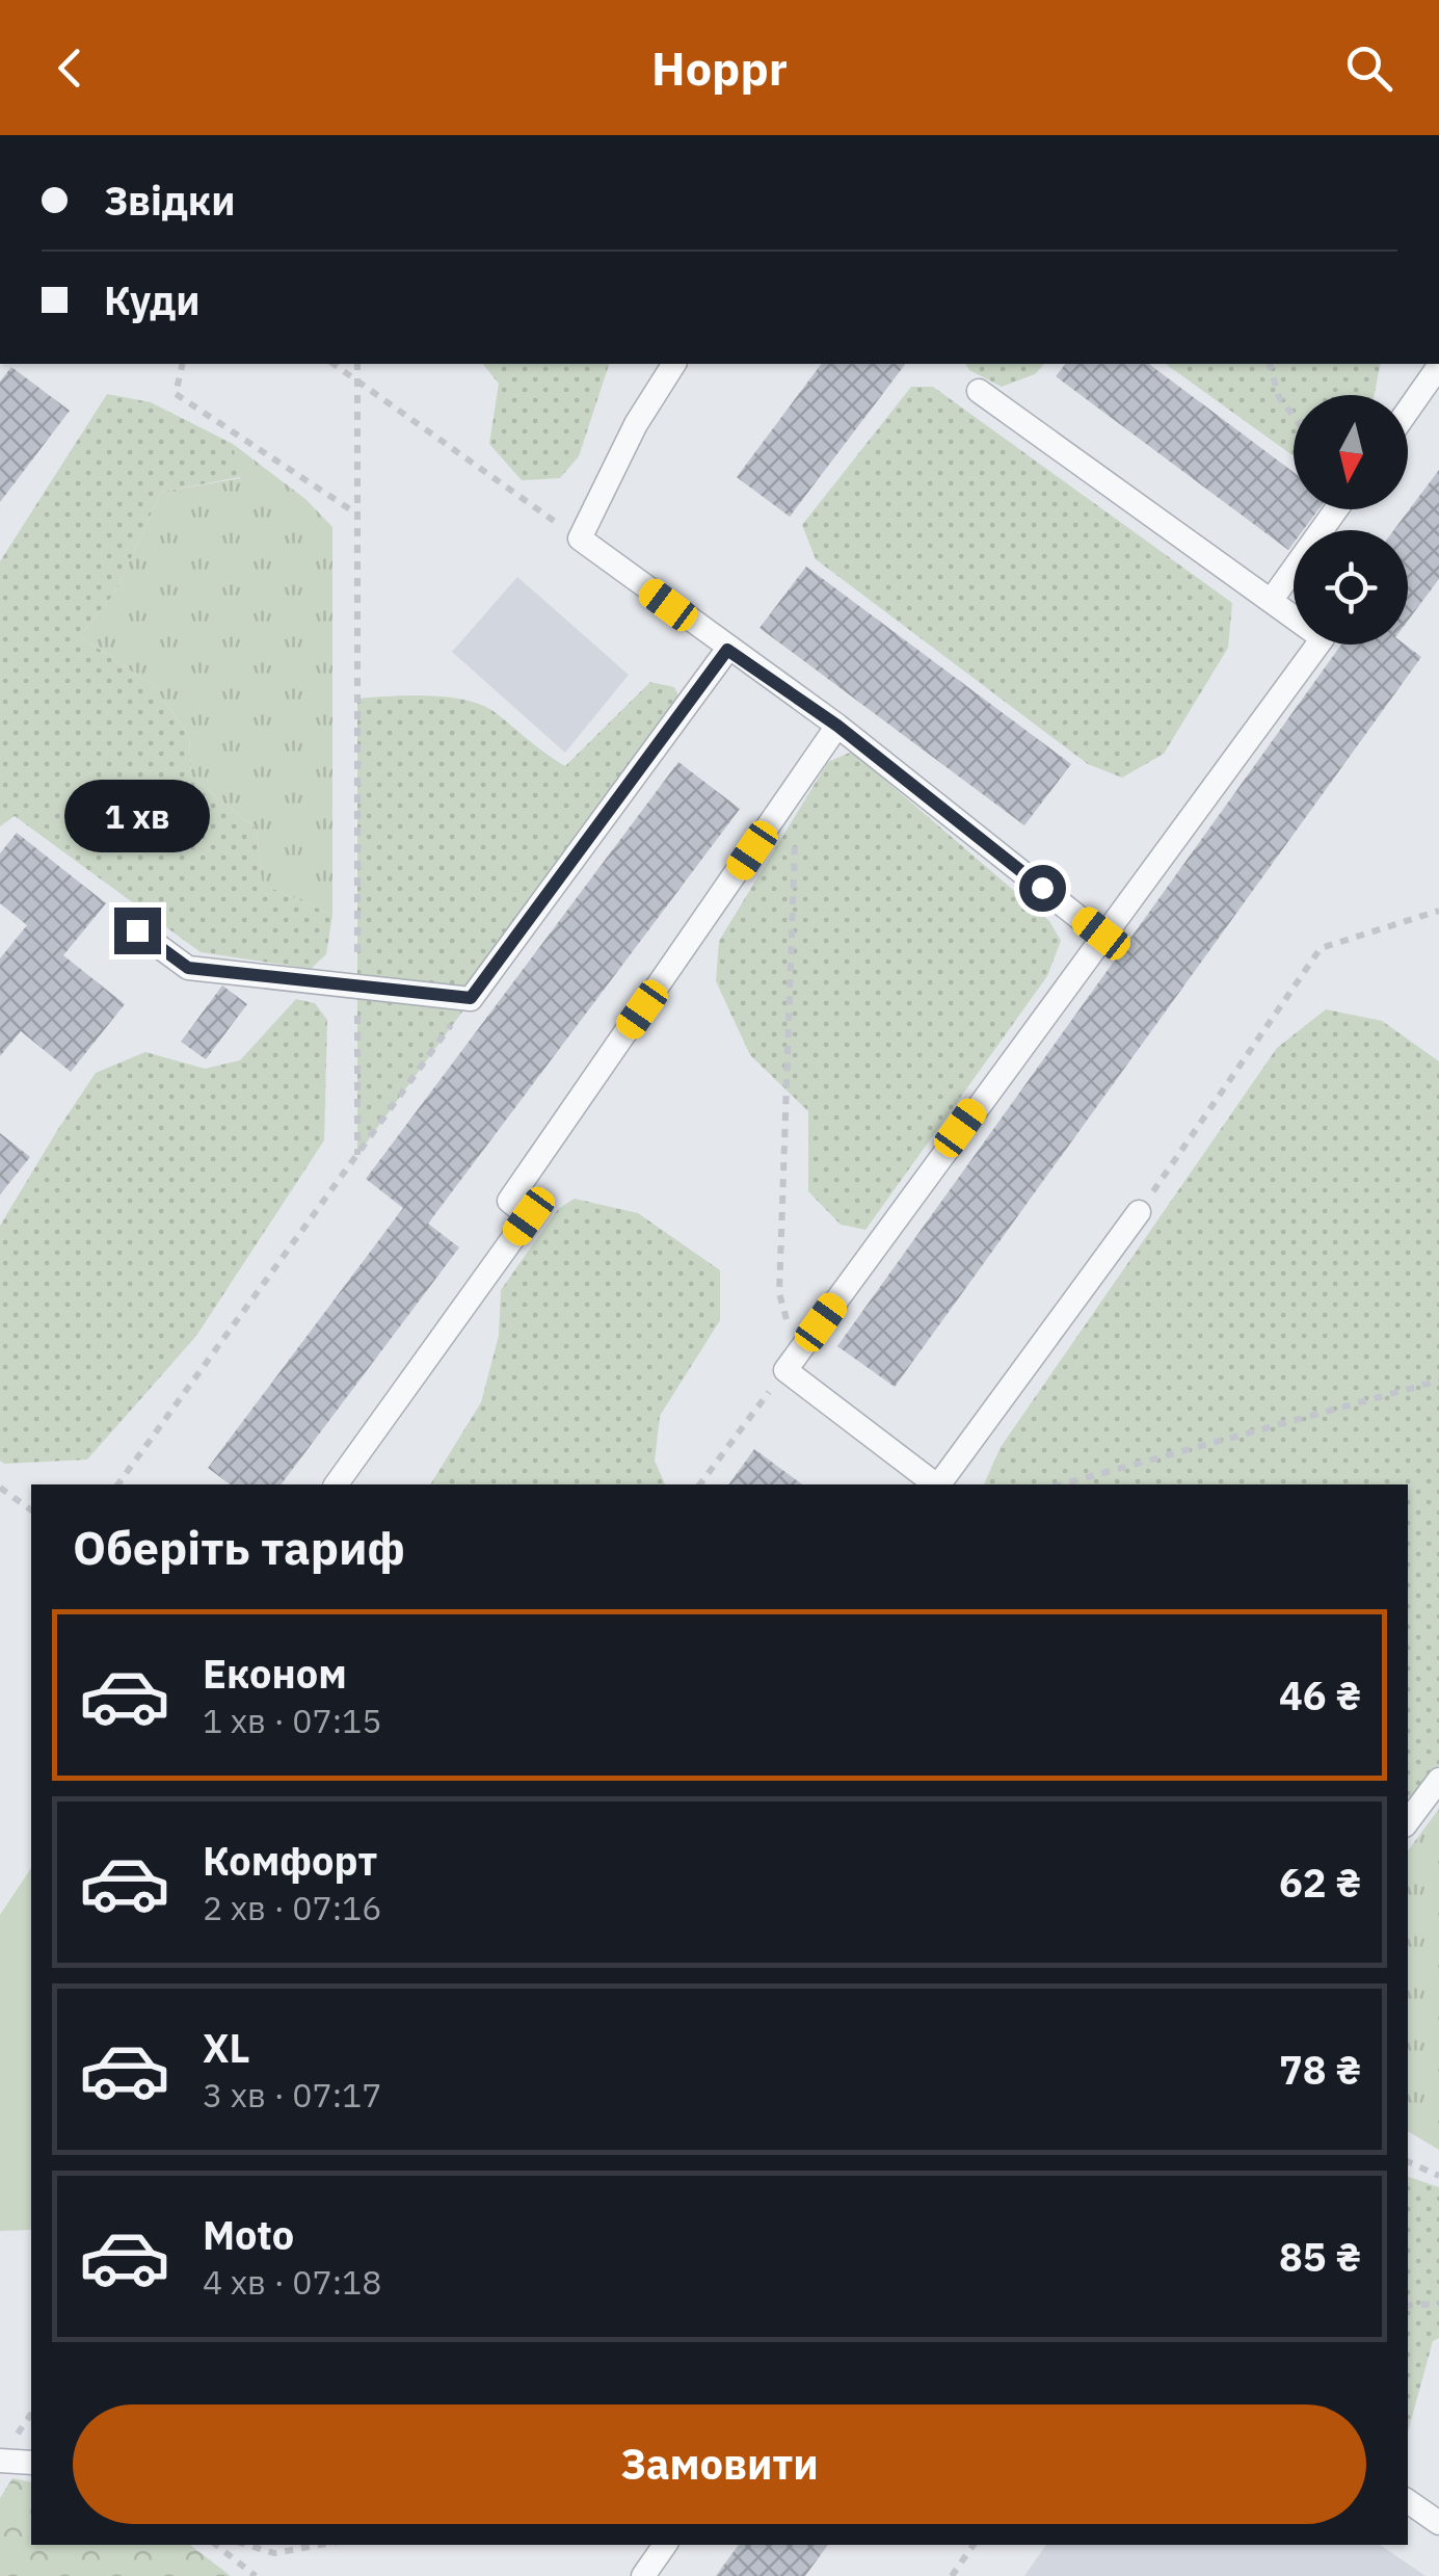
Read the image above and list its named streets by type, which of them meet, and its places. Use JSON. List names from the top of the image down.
{
  "north": "bottom",
  "page": {
    "header": "Hoppr",
    "banner": ["Звідки", "Куди"],
    "bubble": "1 хв",
    "heading": "Оберіть тариф",
    "list": [
      {
        "name": "Економ",
        "note": "1 хв · 07:15",
        "value": "46 ₴"
      },
      {
        "name": "Комфорт",
        "note": "2 хв · 07:16",
        "value": "62 ₴"
      },
      {
        "name": "XL",
        "note": "3 хв · 07:17",
        "value": "78 ₴"
      },
      {
        "name": "Moto",
        "note": "4 хв · 07:18",
        "value": "85 ₴"
      }
    ],
    "buttons": "Замовити"
  }
}
